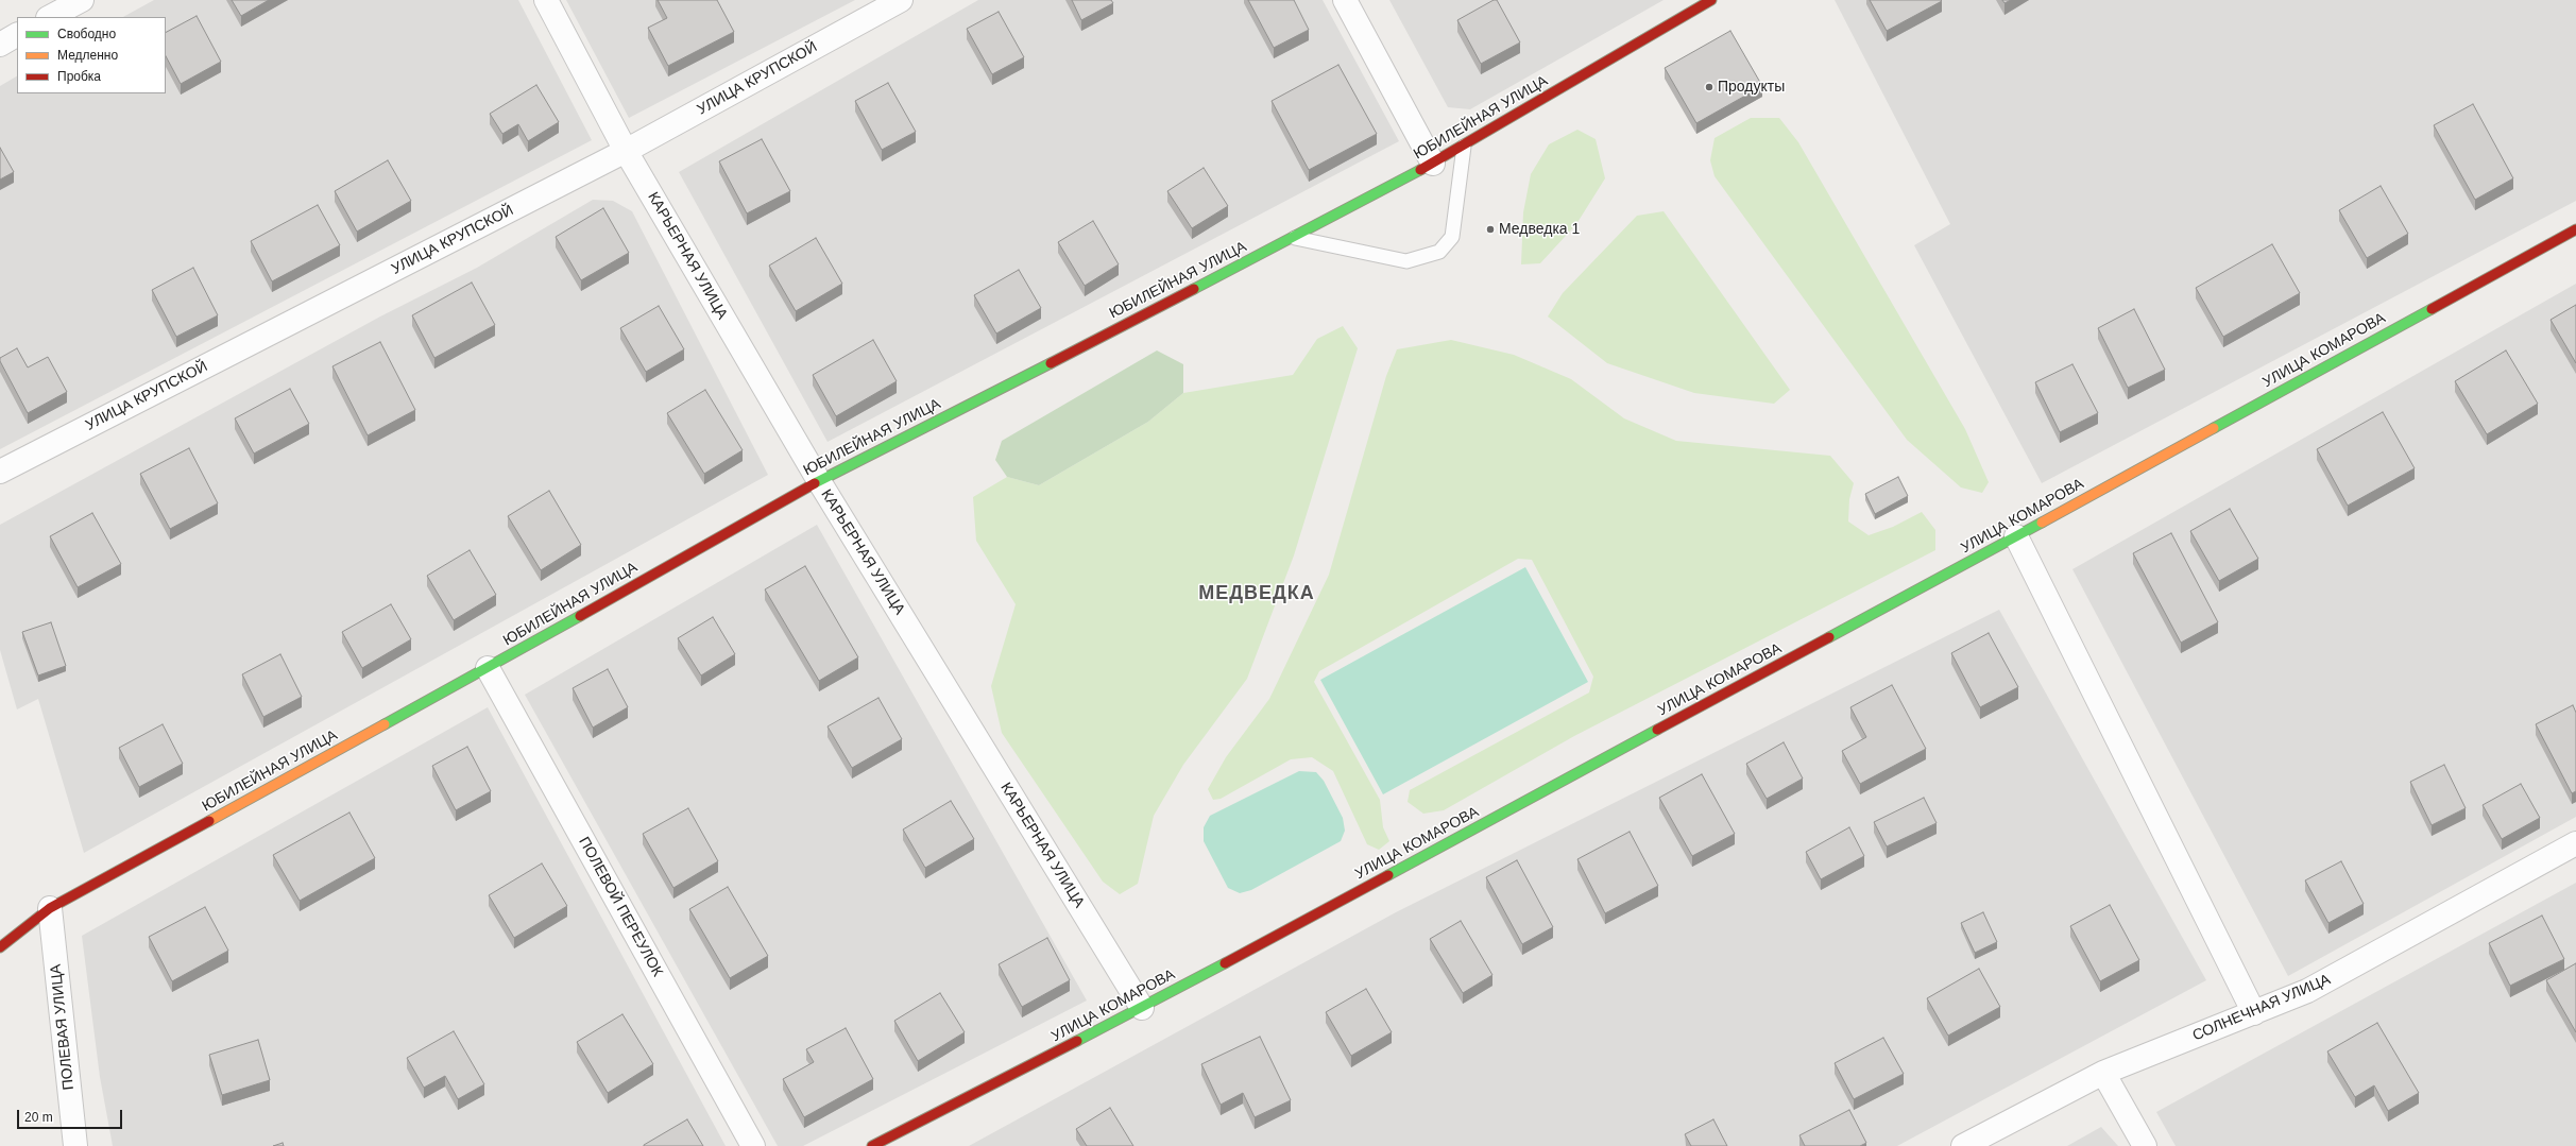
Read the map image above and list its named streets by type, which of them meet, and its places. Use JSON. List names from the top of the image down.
{
  "streets": {
    "street": [
      "УЛИЦА КРУПСКОЙ",
      "ЮБИЛЕЙНАЯ УЛИЦА",
      "КАРЬЕРНАЯ УЛИЦА",
      "УЛИЦА КОМАРОВА",
      "ПОЛЕВОЙ ПЕРЕУЛОК",
      "СОЛНЕЧНАЯ УЛИЦА",
      "ПОЛЕВАЯ УЛИЦА"
    ]
  },
  "crossings": [
    ["УЛИЦА КРУПСКОЙ", "КАРЬЕРНАЯ УЛИЦА"],
    ["ЮБИЛЕЙНАЯ УЛИЦА", "КАРЬЕРНАЯ УЛИЦА"],
    ["ЮБИЛЕЙНАЯ УЛИЦА", "ПОЛЕВОЙ ПЕРЕУЛОК"],
    ["ЮБИЛЕЙНАЯ УЛИЦА", "ПОЛЕВАЯ УЛИЦА"],
    ["КАРЬЕРНАЯ УЛИЦА", "УЛИЦА КОМАРОВА"]
  ],
  "districts": ["МЕДВЕДКА"],
  "places": ["Продукты", "Медведка 1"],
  "legend": ["Свободно", "Медленно", "Пробка"],
  "scale_bar": "20 m"
}
